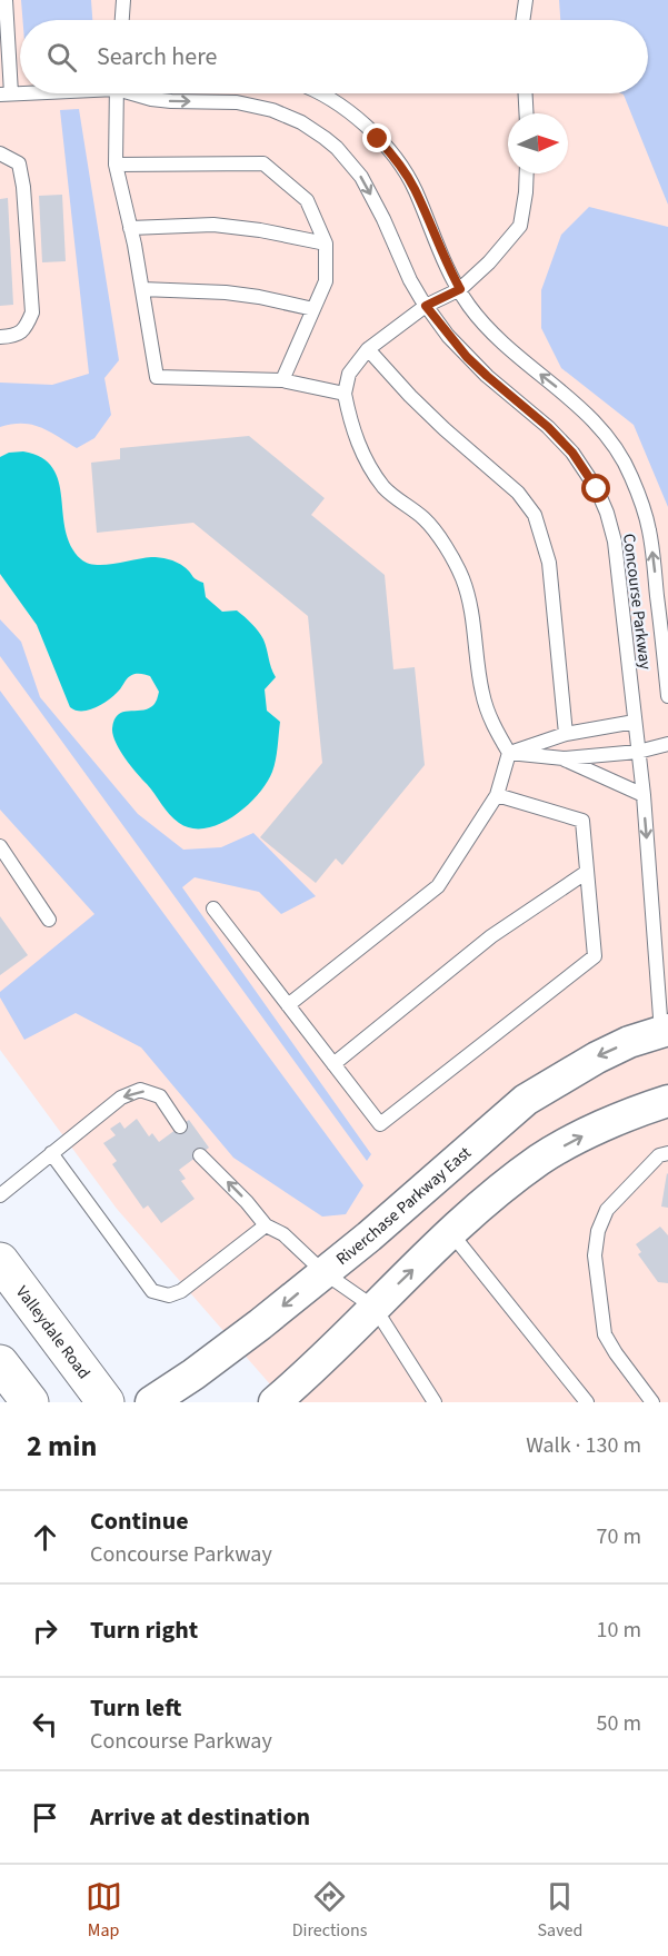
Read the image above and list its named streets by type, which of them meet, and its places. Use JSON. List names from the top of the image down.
{
  "streets": {
    "main road": ["Valleydale Road"],
    "street": ["Riverchase Parkway East"],
    "lane": ["Concourse Parkway"]
  },
  "crossings": [
    ["Concourse Parkway", "Riverchase Parkway East"]
  ],
  "north": "right",
  "page": {
    "search": "Search here",
    "heading": ["2 min", "Walk · 130 m"],
    "list": [
      ["Continue", "Concourse Parkway", "70 m"],
      ["Turn right", "10 m"],
      ["Turn left", "Concourse Parkway", "50 m"],
      "Arrive at destination"
    ],
    "nav": ["Map", "Directions", "Saved"]
  }
}
